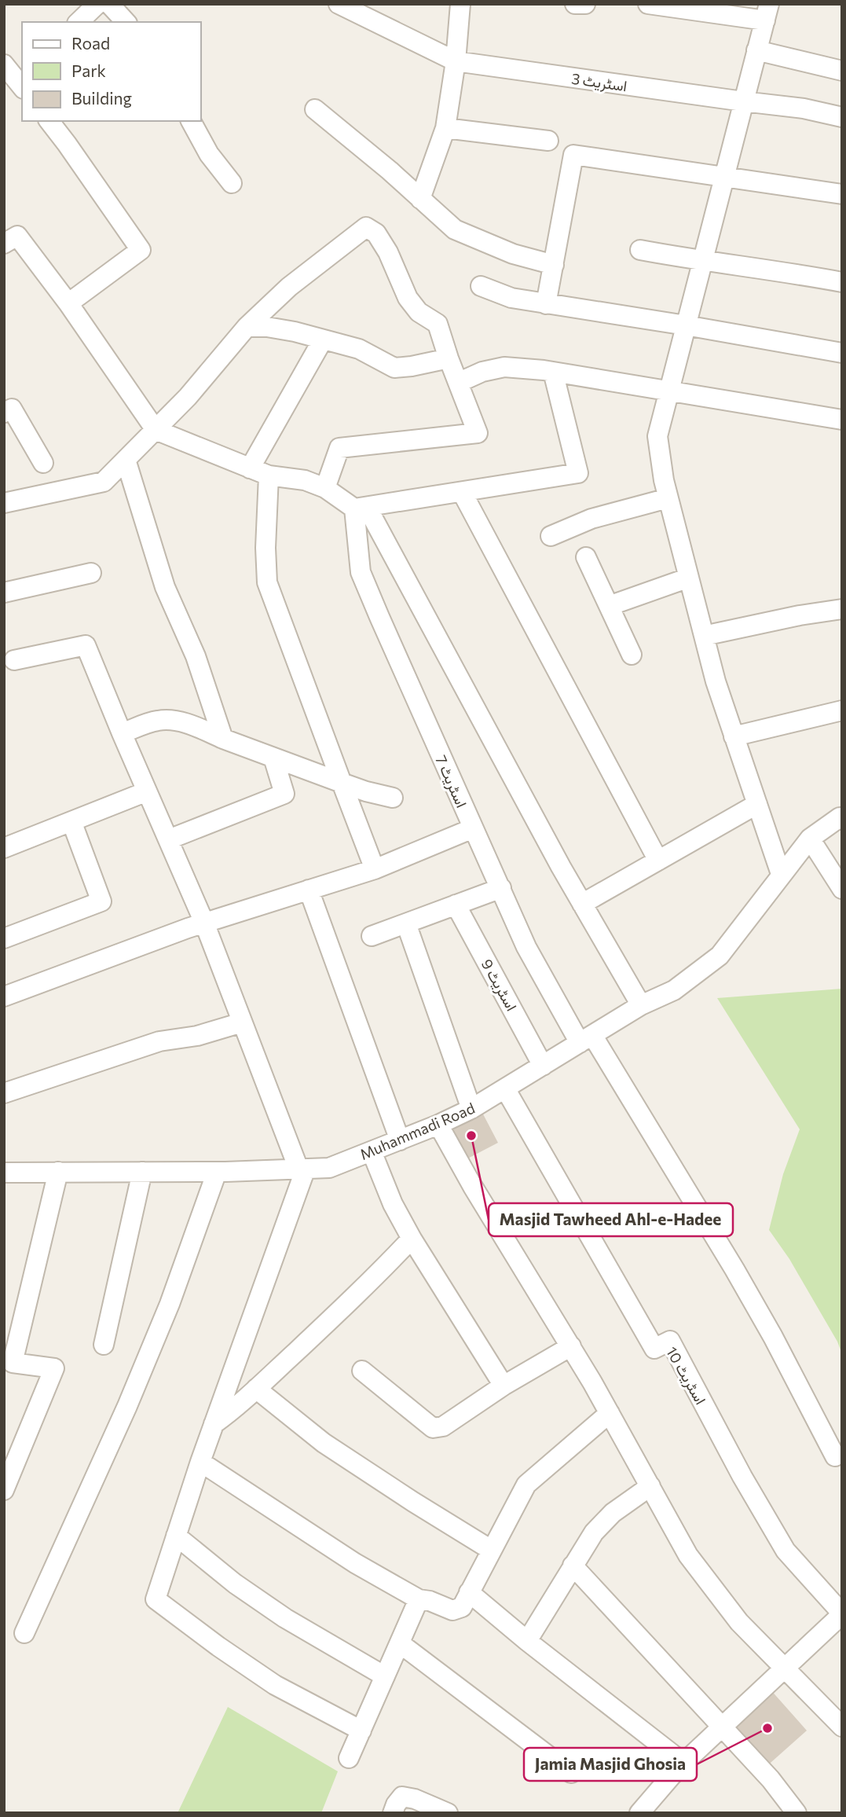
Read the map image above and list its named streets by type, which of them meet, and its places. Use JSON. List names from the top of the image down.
{
  "streets": {
    "street": [
      "اسٹریٹ 3",
      "اسٹریٹ 7",
      "اسٹریٹ 9",
      "Muhammadi Road",
      "اسٹریٹ 10"
    ]
  },
  "crossings": [
    ["اسٹریٹ 7", "Muhammadi Road"],
    ["اسٹریٹ 9", "Muhammadi Road"],
    ["Muhammadi Road", "اسٹریٹ 10"]
  ],
  "places": ["Masjid Tawheed Ahl-e-Hadee", "Jamia Masjid Ghosia"],
  "legend": ["Road", "Park", "Building"]
}
